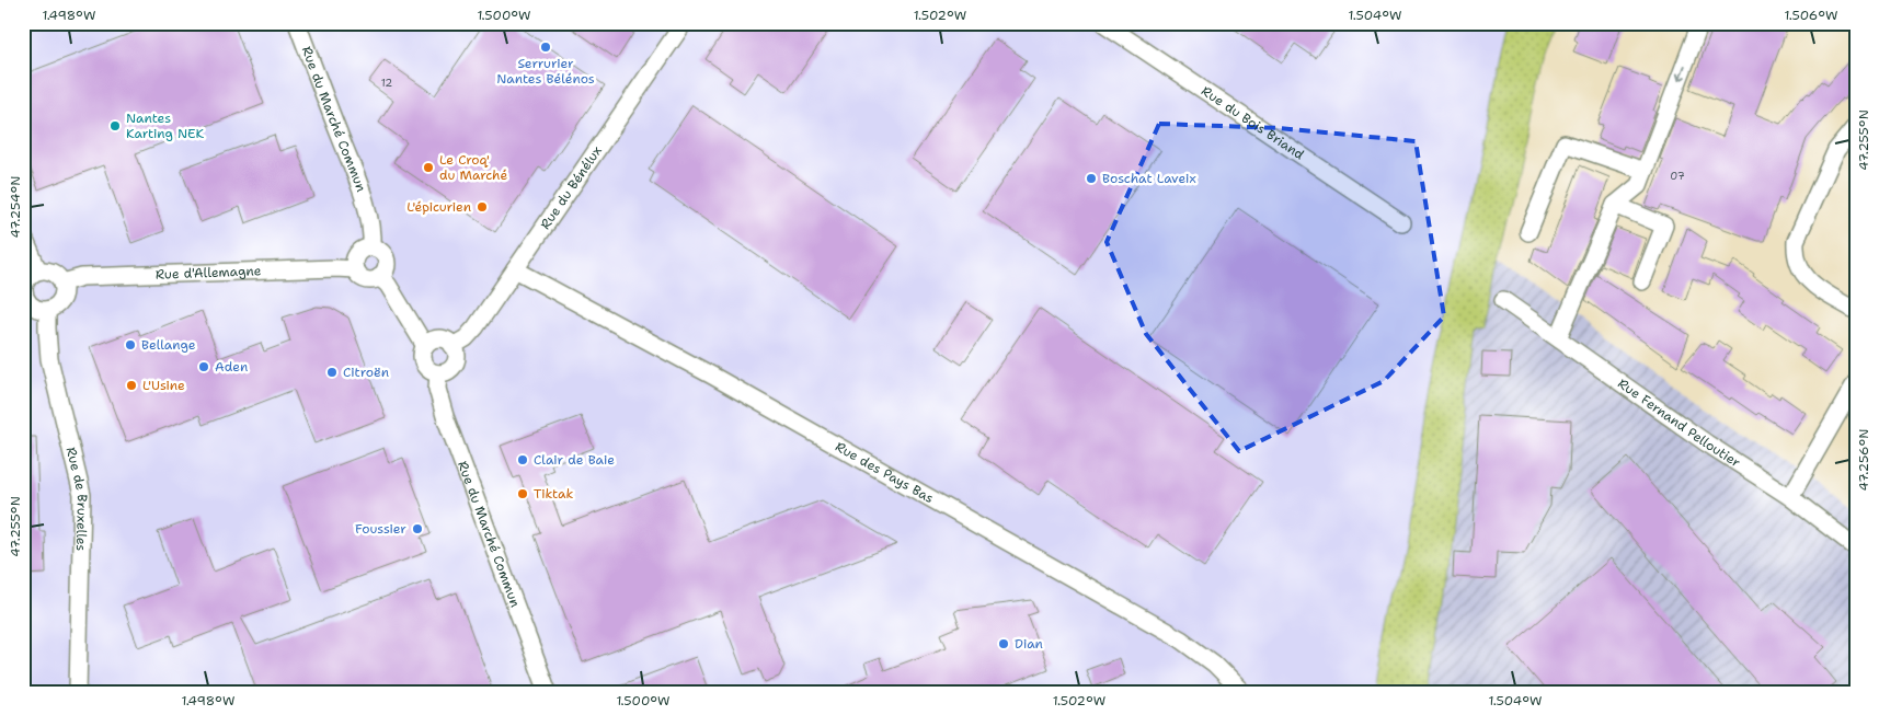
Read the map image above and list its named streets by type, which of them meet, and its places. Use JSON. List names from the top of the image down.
{
  "streets": {
    "street": [
      "Rue du Marché Commun",
      "Rue du Bois Briand",
      "Rue du Bénélux",
      "Rue d'Allemagne",
      "Rue Fernand Pelloutier",
      "Rue des Pays Bas",
      "Rue de Bruxelles"
    ]
  },
  "crossings": [
    ["Rue du Marché Commun", "Rue du Bénélux"],
    ["Rue du Marché Commun", "Rue d'Allemagne"],
    ["Rue du Bénélux", "Rue des Pays Bas"],
    ["Rue d'Allemagne", "Rue de Bruxelles"]
  ],
  "places": [
    "Serrurier Nantes Bélénos",
    "Nantes Karting NEK",
    "Le Croq' du Marché",
    "Boschat Laveix",
    "L'épicurien",
    "Bellange",
    "Aden",
    "Citroën",
    "L'Usine",
    "Clair de Baie",
    "Tiktak",
    "Foussier",
    "Dian"
  ],
  "house_numbers": ["12", "07"],
  "coordinates": [
    "1.498°W",
    "1.500°W",
    "1.502°W",
    "1.504°W",
    "1.506°W",
    "47.255°N",
    "47.254°N",
    "47.256°N"
  ]
}
